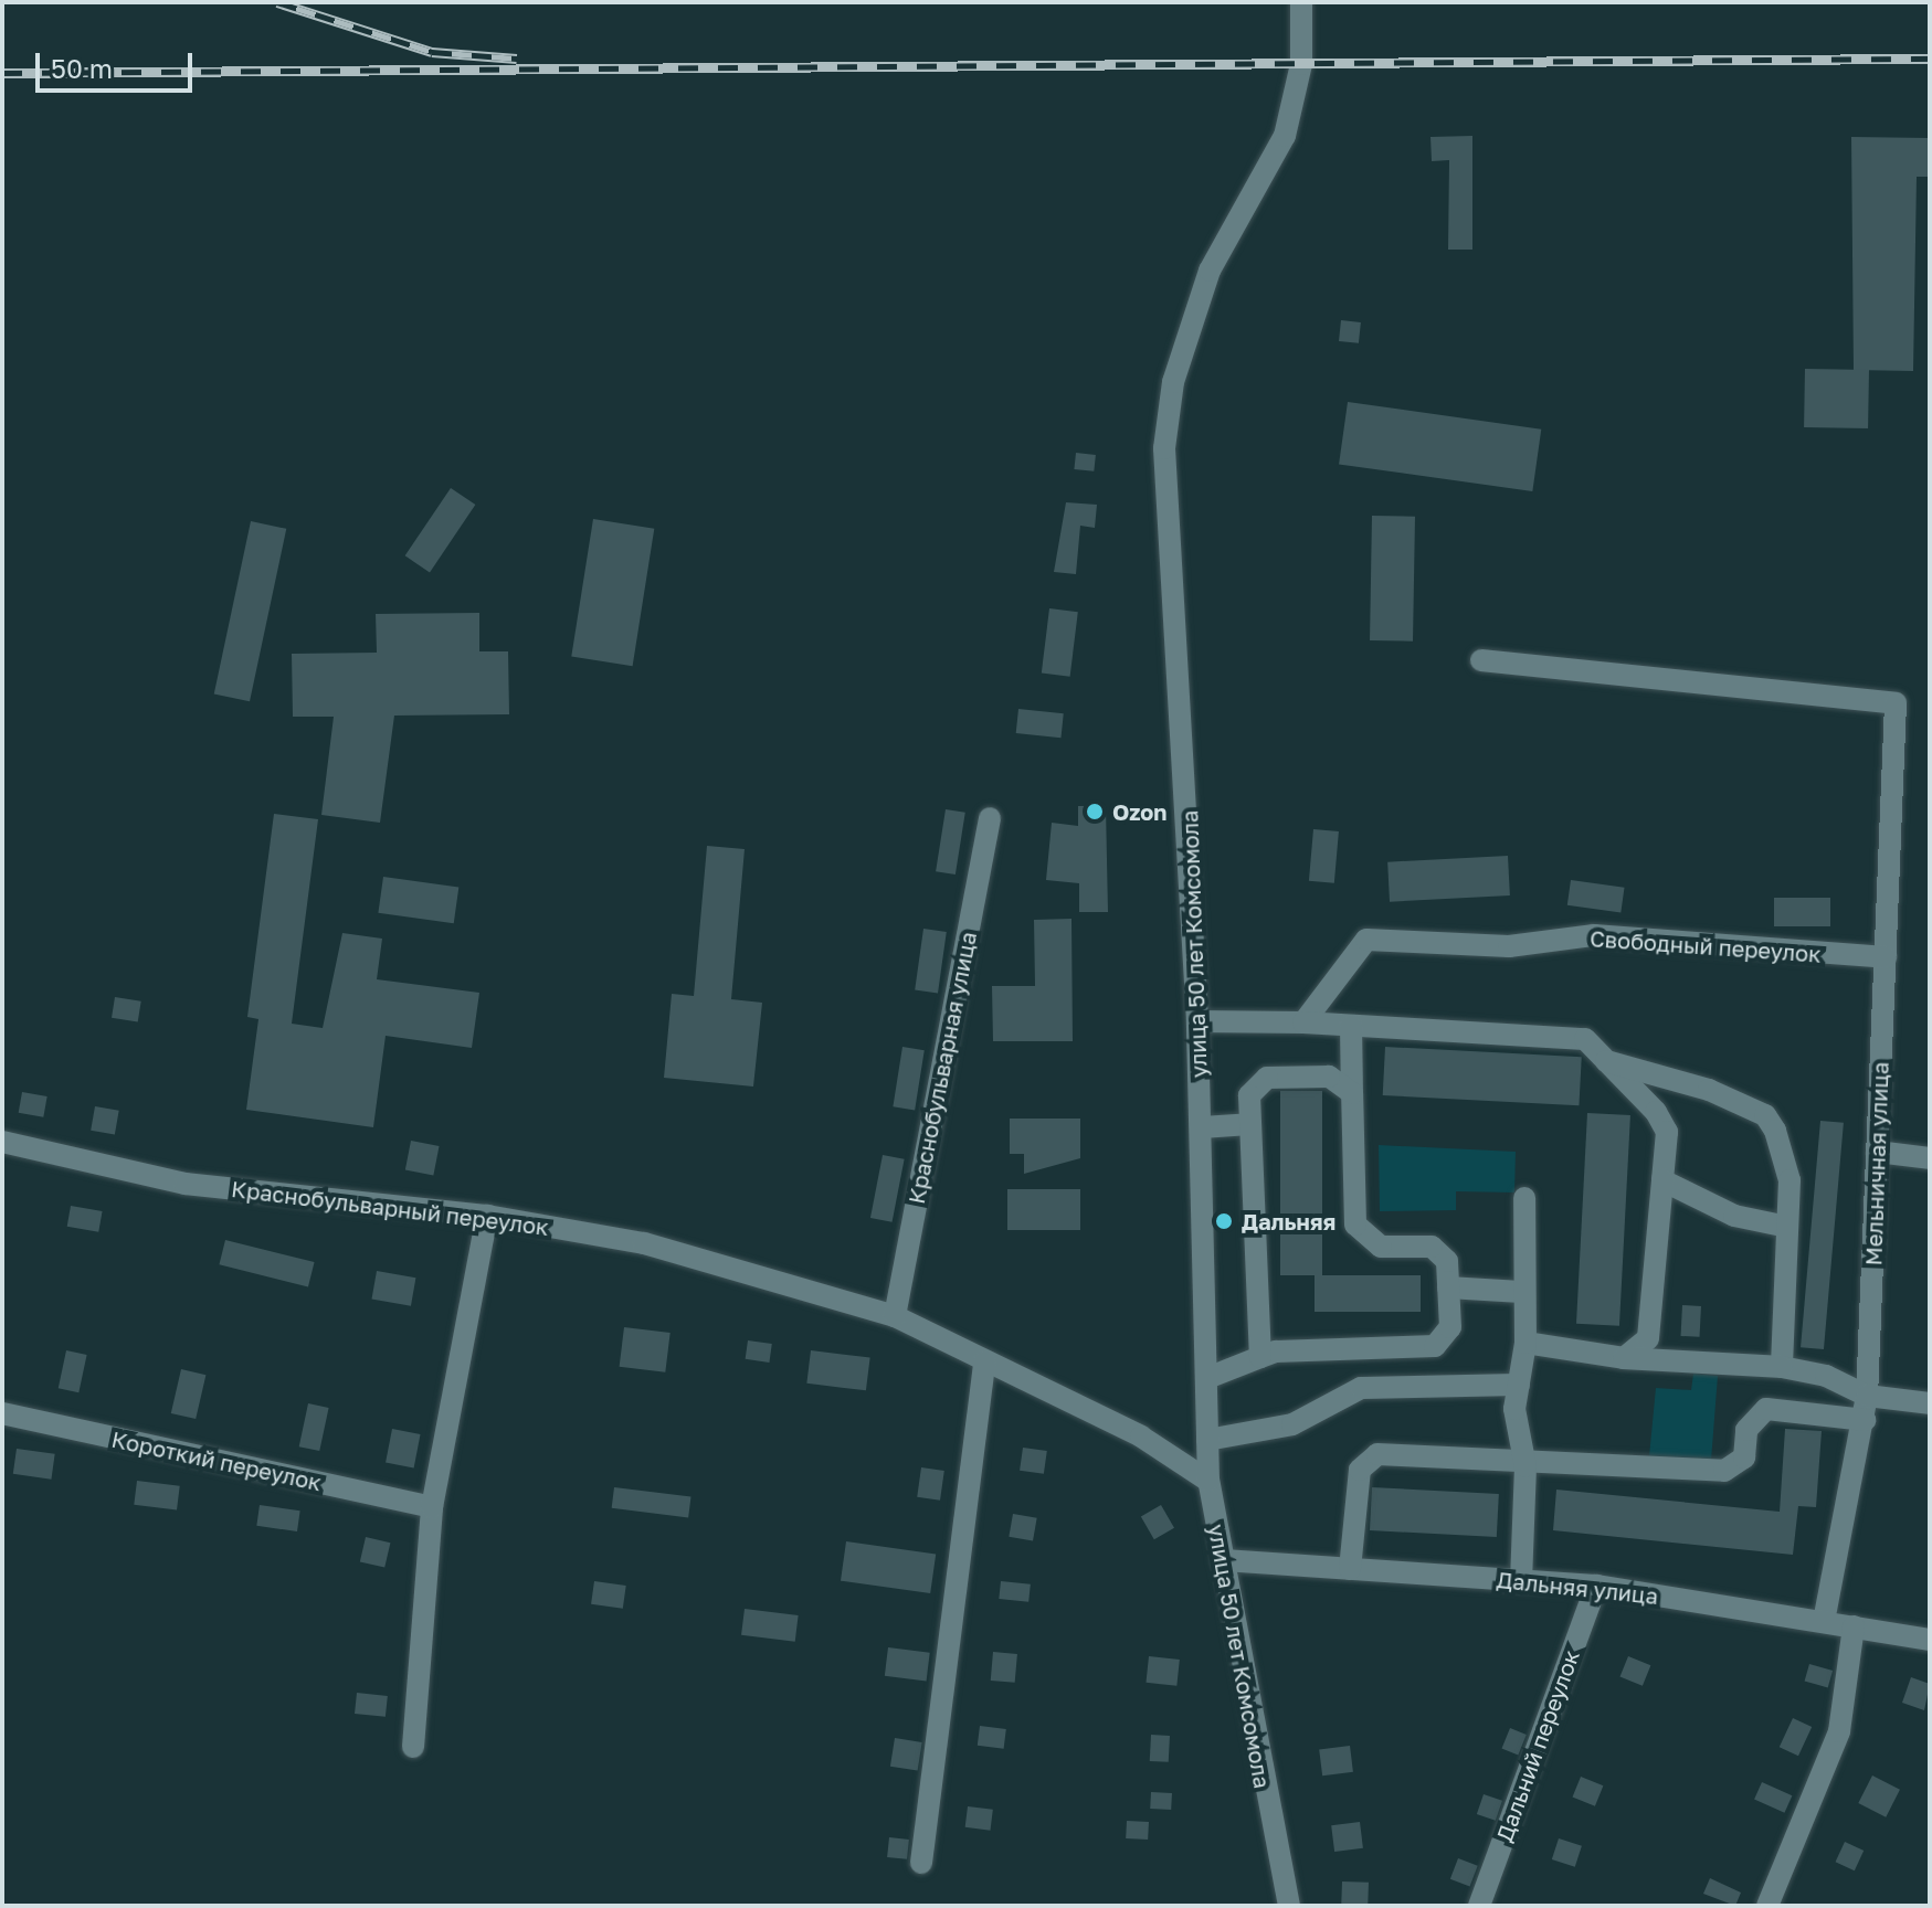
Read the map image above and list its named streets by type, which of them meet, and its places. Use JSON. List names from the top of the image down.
{
  "streets": {
    "street": [
      "улица 50 лет Комсомола",
      "Свободный переулок",
      "Краснобульварная улица",
      "Мельничная улица",
      "Краснобульварный переулок",
      "Короткий переулок",
      "Дальняя улица",
      "Дальний переулок"
    ]
  },
  "crossings": [
    ["улица 50 лет Комсомола", "Краснобульварный переулок"],
    ["улица 50 лет Комсомола", "Дальняя улица"],
    ["Свободный переулок", "Мельничная улица"],
    ["Краснобульварная улица", "Краснобульварный переулок"],
    ["Мельничная улица", "Дальняя улица"],
    ["Дальняя улица", "Дальний переулок"]
  ],
  "places": ["Ozon", "Дальняя"],
  "scale_bar": "50 m"
}
